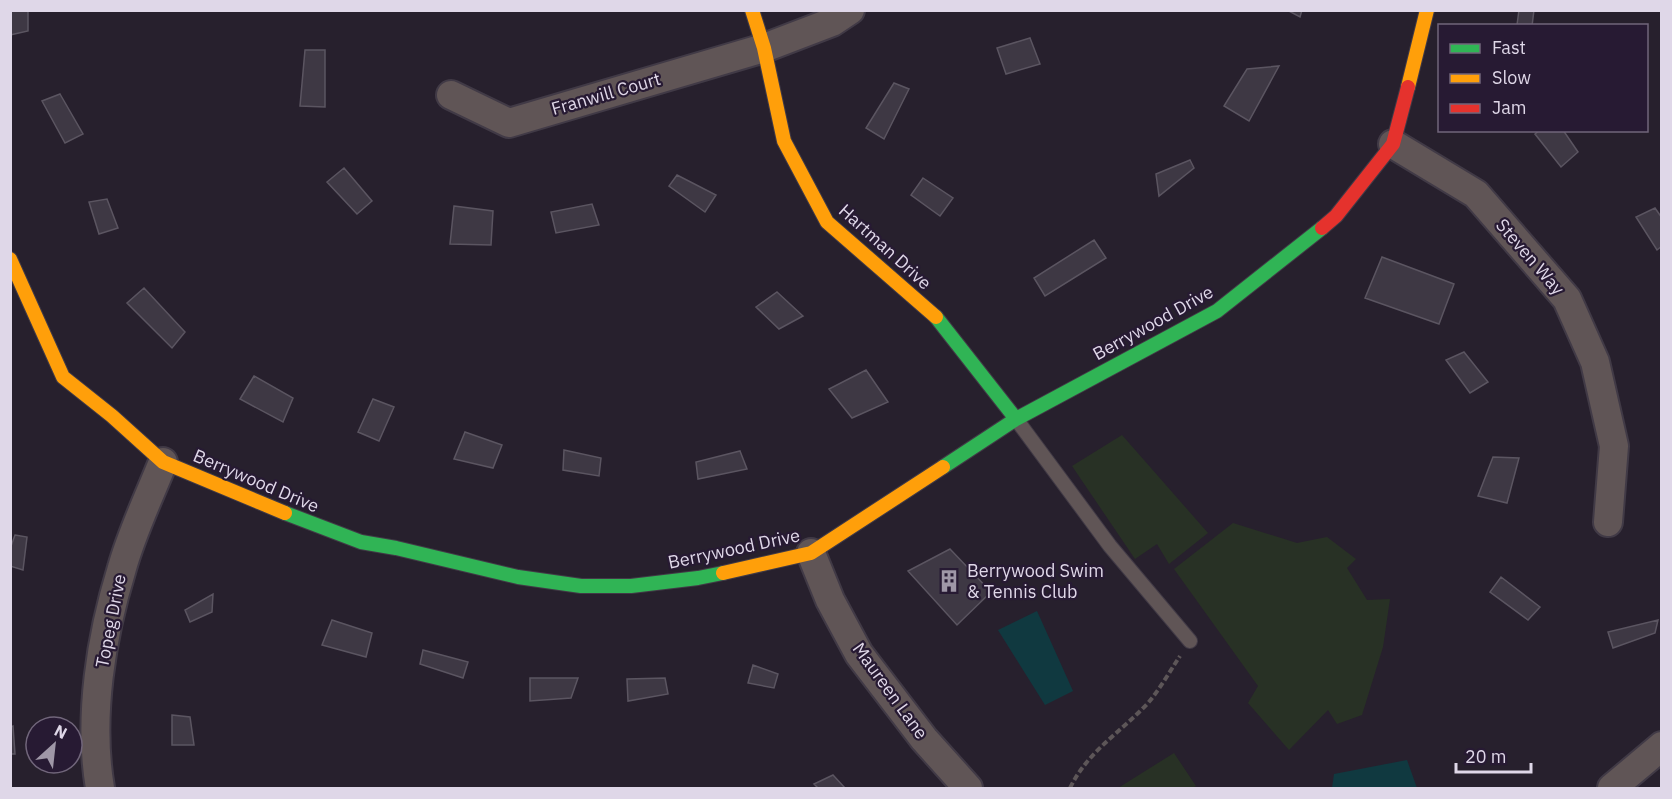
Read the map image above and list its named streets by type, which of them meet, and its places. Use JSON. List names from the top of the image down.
{
  "streets": {
    "street": [
      "Franwill Court",
      "Hartman Drive",
      "Steven Way",
      "Berrywood Drive",
      "Topeg Drive",
      "Maureen Lane"
    ]
  },
  "crossings": [
    ["Franwill Court", "Hartman Drive"],
    ["Hartman Drive", "Berrywood Drive"],
    ["Steven Way", "Berrywood Drive"],
    ["Berrywood Drive", "Topeg Drive"],
    ["Berrywood Drive", "Maureen Lane"]
  ],
  "places": {
    "building": ["Berrywood Swim & Tennis Club"]
  },
  "legend": ["Fast", "Slow", "Jam"],
  "scale_bar": "20 m",
  "north": "top right"
}
